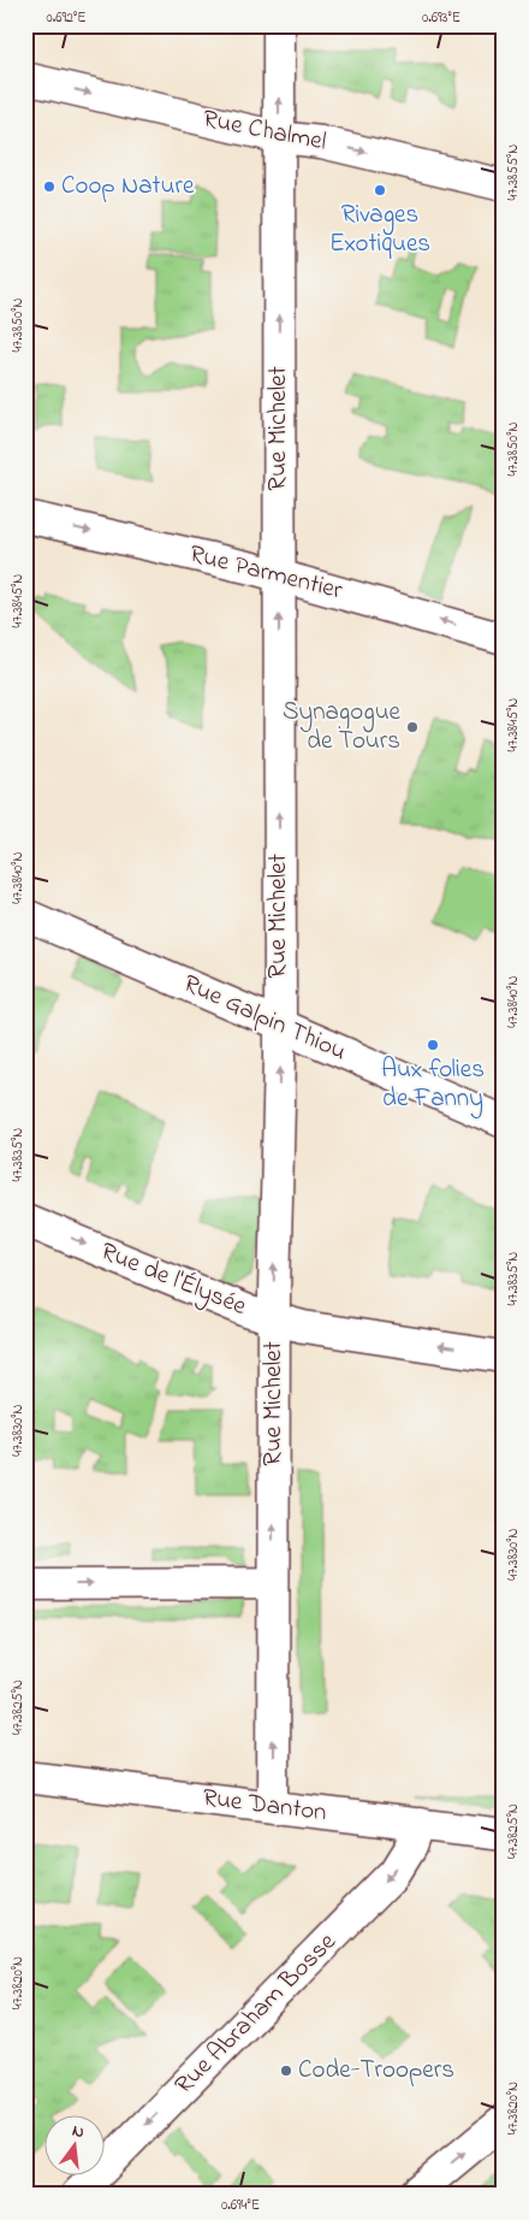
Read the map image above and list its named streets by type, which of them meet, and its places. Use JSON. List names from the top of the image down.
{
  "streets": {
    "street": [
      "Rue Chalmel",
      "Rue Michelet",
      "Rue Parmentier",
      "Rue Galpin Thiou",
      "Rue de l'Élysée",
      "Rue Danton",
      "Rue Abraham Bosse"
    ]
  },
  "crossings": [
    ["Rue Chalmel", "Rue Michelet"],
    ["Rue Michelet", "Rue Parmentier"],
    ["Rue Michelet", "Rue Galpin Thiou"],
    ["Rue Michelet", "Rue de l'Élysée"],
    ["Rue Michelet", "Rue Danton"],
    ["Rue Danton", "Rue Abraham Bosse"]
  ],
  "one_way": ["Rue Chalmel", "Rue Michelet", "Rue Abraham Bosse"],
  "places": [
    "Coop Nature",
    "Rivages Exotiques",
    "Synagogue de Tours",
    "Aux folies de Fanny",
    "Code-Troopers"
  ],
  "north": "top",
  "coordinates": [
    "0.692°E",
    "0.693°E",
    "47.3855°N",
    "47.3850°N",
    "47.3845°N",
    "47.3840°N",
    "47.3835°N",
    "47.3830°N",
    "47.3825°N",
    "47.3820°N",
    "0.694°E"
  ]
}
